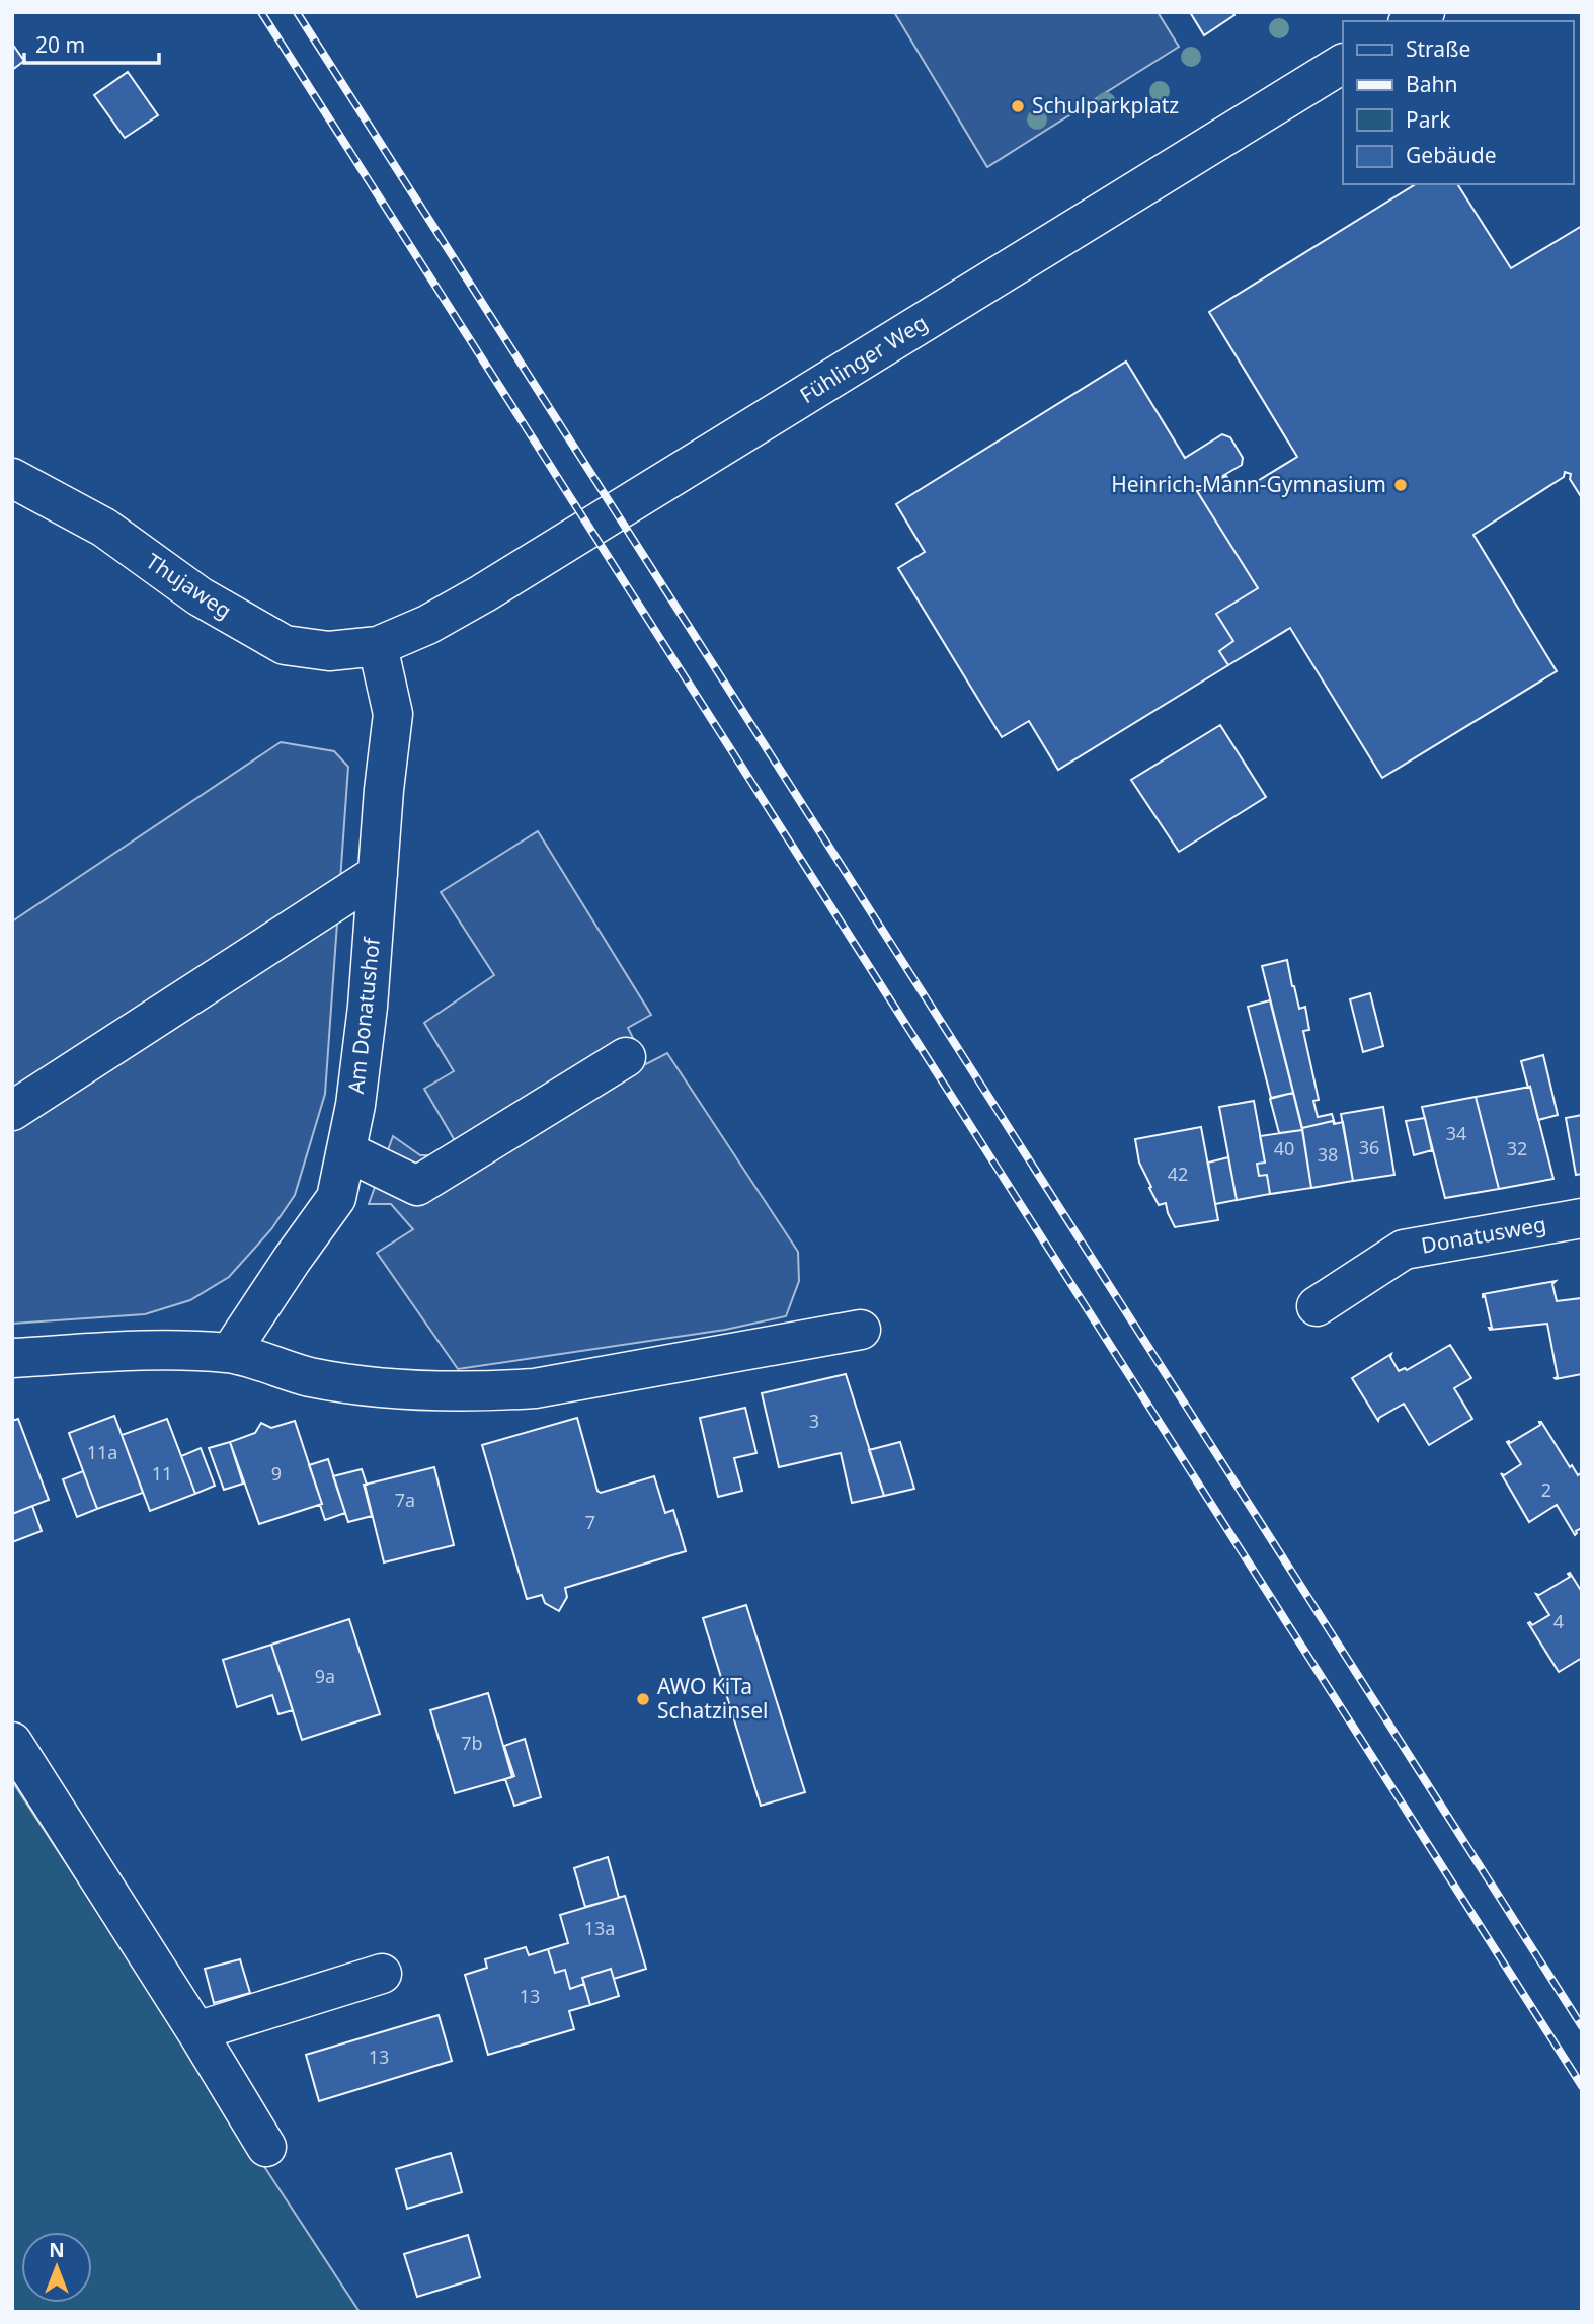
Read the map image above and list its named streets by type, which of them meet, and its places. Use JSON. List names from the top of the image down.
{
  "streets": {
    "street": [
      "Fühlinger Weg",
      "Thujaweg",
      "Am Donatushof",
      "Donatusweg"
    ]
  },
  "crossings": [
    ["Fühlinger Weg", "Thujaweg"],
    ["Fühlinger Weg", "Am Donatushof"],
    ["Thujaweg", "Am Donatushof"]
  ],
  "places": ["Schulparkplatz", "Heinrich-Mann-Gymnasium", "AWO KiTa Schatzinsel"],
  "house_numbers": [
    "34",
    "36",
    "40",
    "32",
    "38",
    "42",
    "3",
    "11a",
    "11",
    "9",
    "2",
    "7a",
    "7",
    "4",
    "9a",
    "7b",
    "13a",
    "13",
    "13"
  ],
  "legend": [
    "Straße",
    "Bahn",
    "Park",
    "Gebäude"
  ],
  "scale_bar": "20 m",
  "north": "top"
}
